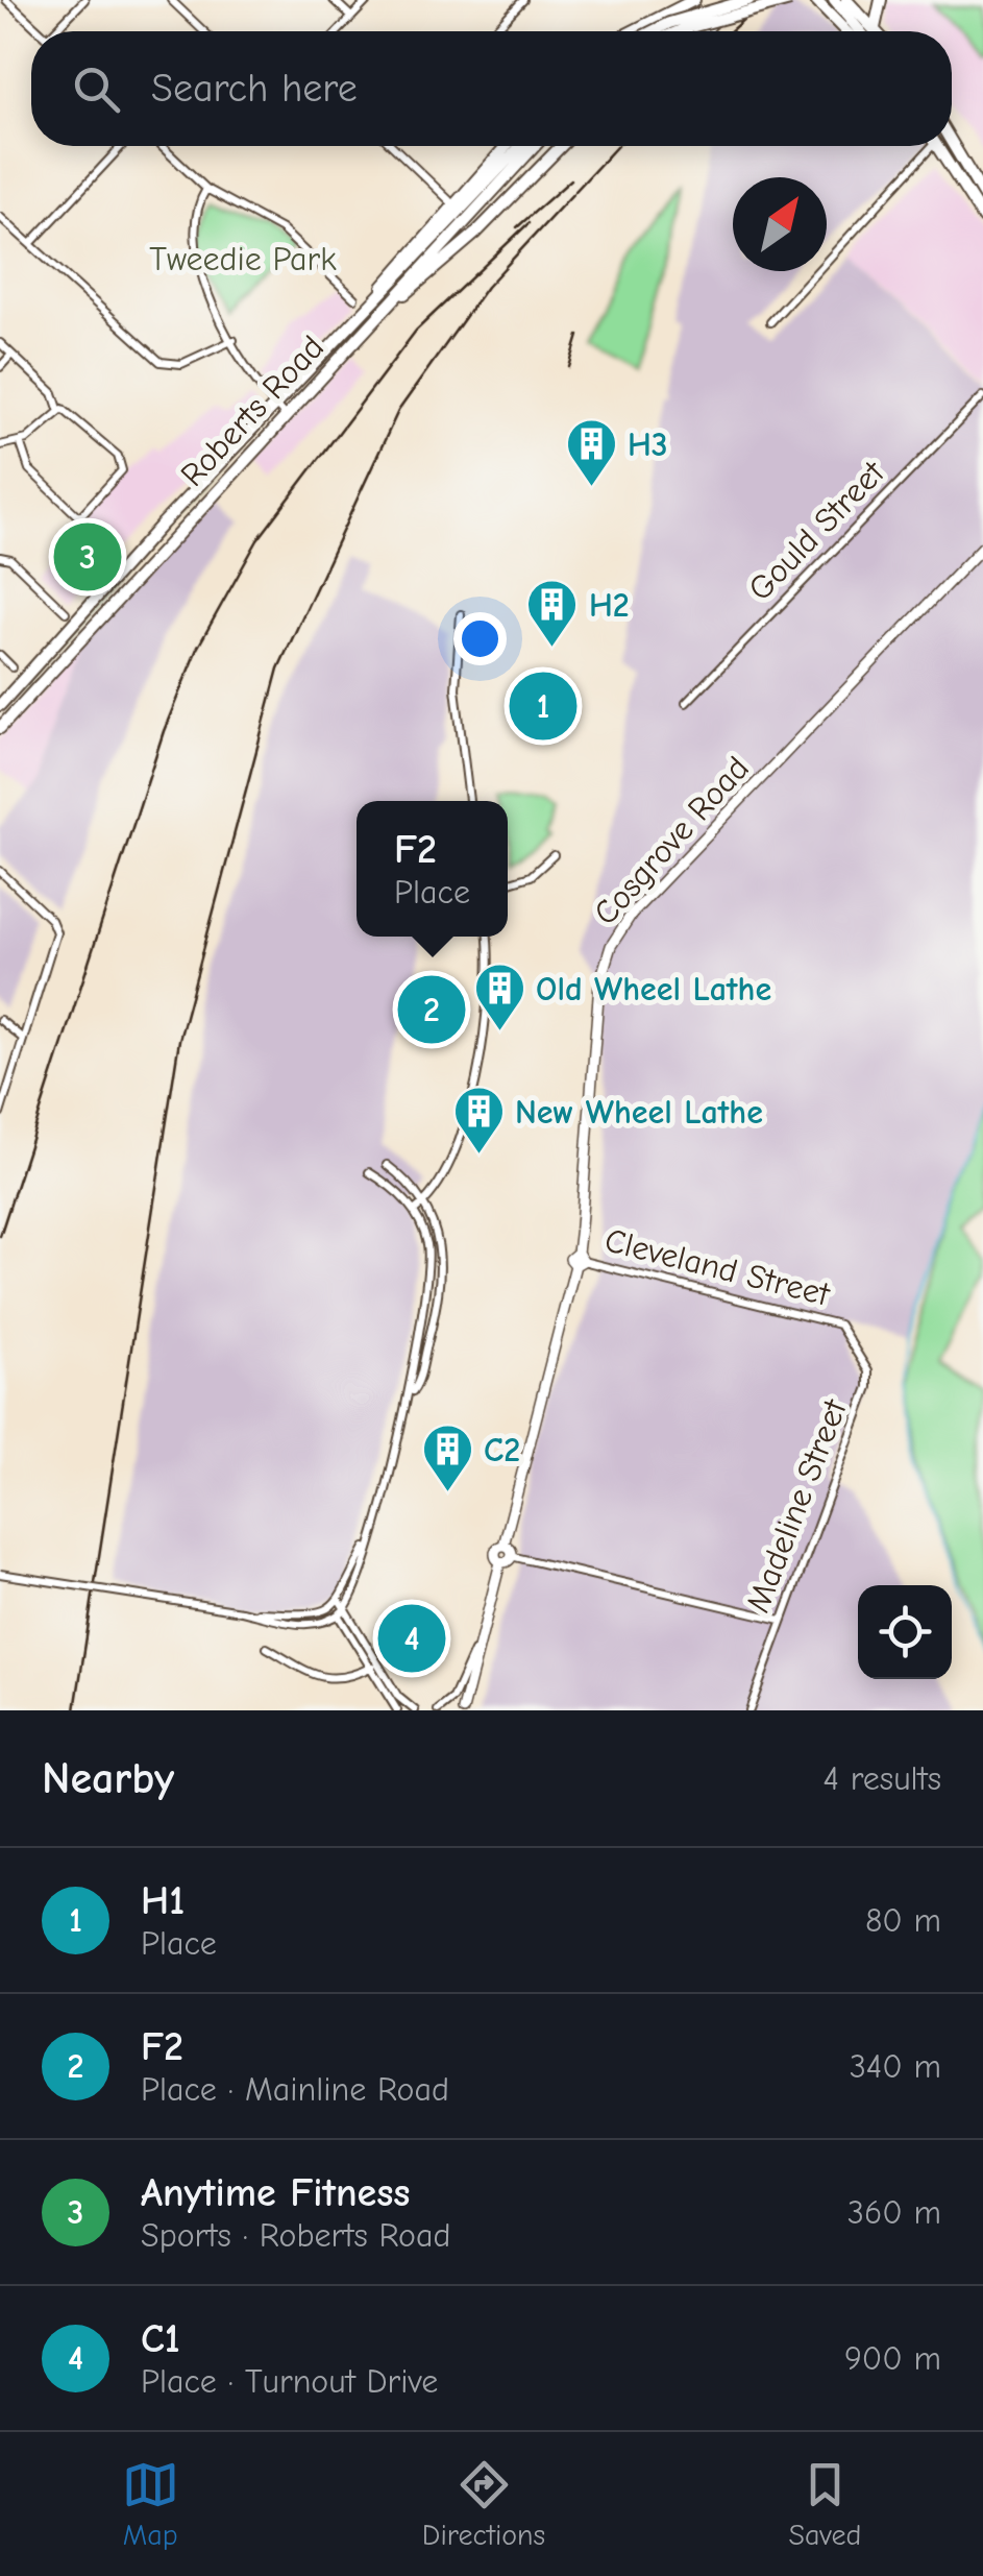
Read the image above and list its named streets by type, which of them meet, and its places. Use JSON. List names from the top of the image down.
{
  "streets": {
    "highway": ["Roberts Road"],
    "main road": ["Cosgrove Road"],
    "street": ["Gould Street", "Cleveland Street", "Madeline Street"]
  },
  "crossings": [
    ["Cosgrove Road", "Cleveland Street"],
    ["Cleveland Street", "Madeline Street"]
  ],
  "parks": ["Tweedie Park"],
  "places": {
    "building": [
      "H3",
      "H2",
      "Old Wheel Lathe",
      "New Wheel Lathe",
      "C2"
    ]
  },
  "north": "top right",
  "page": {
    "search": "Search here",
    "pins": [
      "3",
      "1",
      "2",
      "4"
    ],
    "popup": ["F2", "Place"],
    "heading": ["Nearby", "4 results"],
    "list": [
      {
        "mark": "1",
        "name": "H1",
        "note": "Place",
        "value": "80 m"
      },
      {
        "mark": "2",
        "name": "F2",
        "note": "Place · Mainline Road",
        "value": "340 m"
      },
      {
        "mark": "3",
        "name": "Anytime Fitness",
        "note": "Sports · Roberts Road",
        "value": "360 m"
      },
      {
        "mark": "4",
        "name": "C1",
        "note": "Place · Turnout Drive",
        "value": "900 m"
      }
    ],
    "nav": ["Map", "Directions", "Saved"]
  }
}
